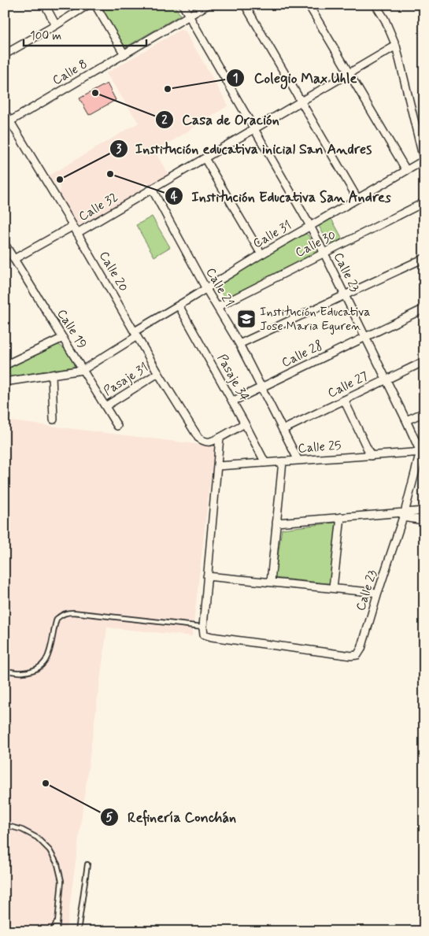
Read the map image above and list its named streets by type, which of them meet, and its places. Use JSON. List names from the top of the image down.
{
  "streets": {
    "street": [
      "Calle 8",
      "Calle 32",
      "Calle 31",
      "Calle 30",
      "Calle 20",
      "Calle 23",
      "Calle 21",
      "Calle 19",
      "Calle 28",
      "Pasaje 34",
      "Pasaje 31",
      "Calle 27",
      "Calle 25"
    ]
  },
  "crossings": [
    ["Calle 8", "Calle 20"],
    ["Calle 8", "Calle 23"],
    ["Calle 32", "Calle 20"],
    ["Calle 32", "Calle 23"],
    ["Calle 32", "Calle 21"],
    ["Calle 31", "Calle 20"],
    ["Calle 31", "Calle 23"],
    ["Calle 31", "Calle 21"],
    ["Calle 31", "Calle 19"],
    ["Calle 31", "Pasaje 34"],
    ["Calle 30", "Calle 23"],
    ["Calle 30", "Calle 21"],
    ["Calle 20", "Pasaje 31"],
    ["Calle 23", "Calle 28"],
    ["Calle 23", "Calle 27"],
    ["Calle 23", "Calle 25"],
    ["Calle 21", "Calle 28"],
    ["Calle 21", "Calle 27"],
    ["Calle 21", "Calle 25"],
    ["Calle 19", "Pasaje 31"],
    ["Calle 28", "Pasaje 34"],
    ["Pasaje 34", "Calle 25"]
  ],
  "places": {
    "other": [
      "Colegio Max Uhle",
      "Casa de Oración",
      "Institución Educativa San Andres",
      "Institución educativa inicial San Andres",
      "Refinería Conchán"
    ],
    "school or university": ["Institución Educativa Jose Maria Eguren"]
  },
  "scale_bar": "100 m"
}
